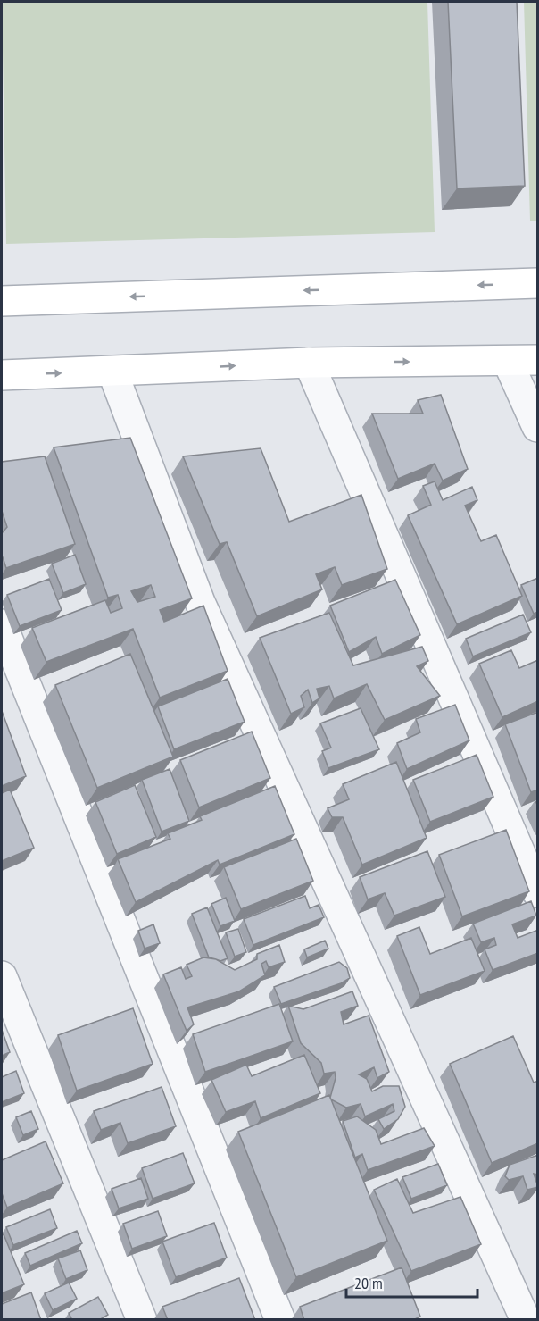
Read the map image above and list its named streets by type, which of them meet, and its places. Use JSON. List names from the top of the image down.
{
  "scale_bar": "20 m"
}
